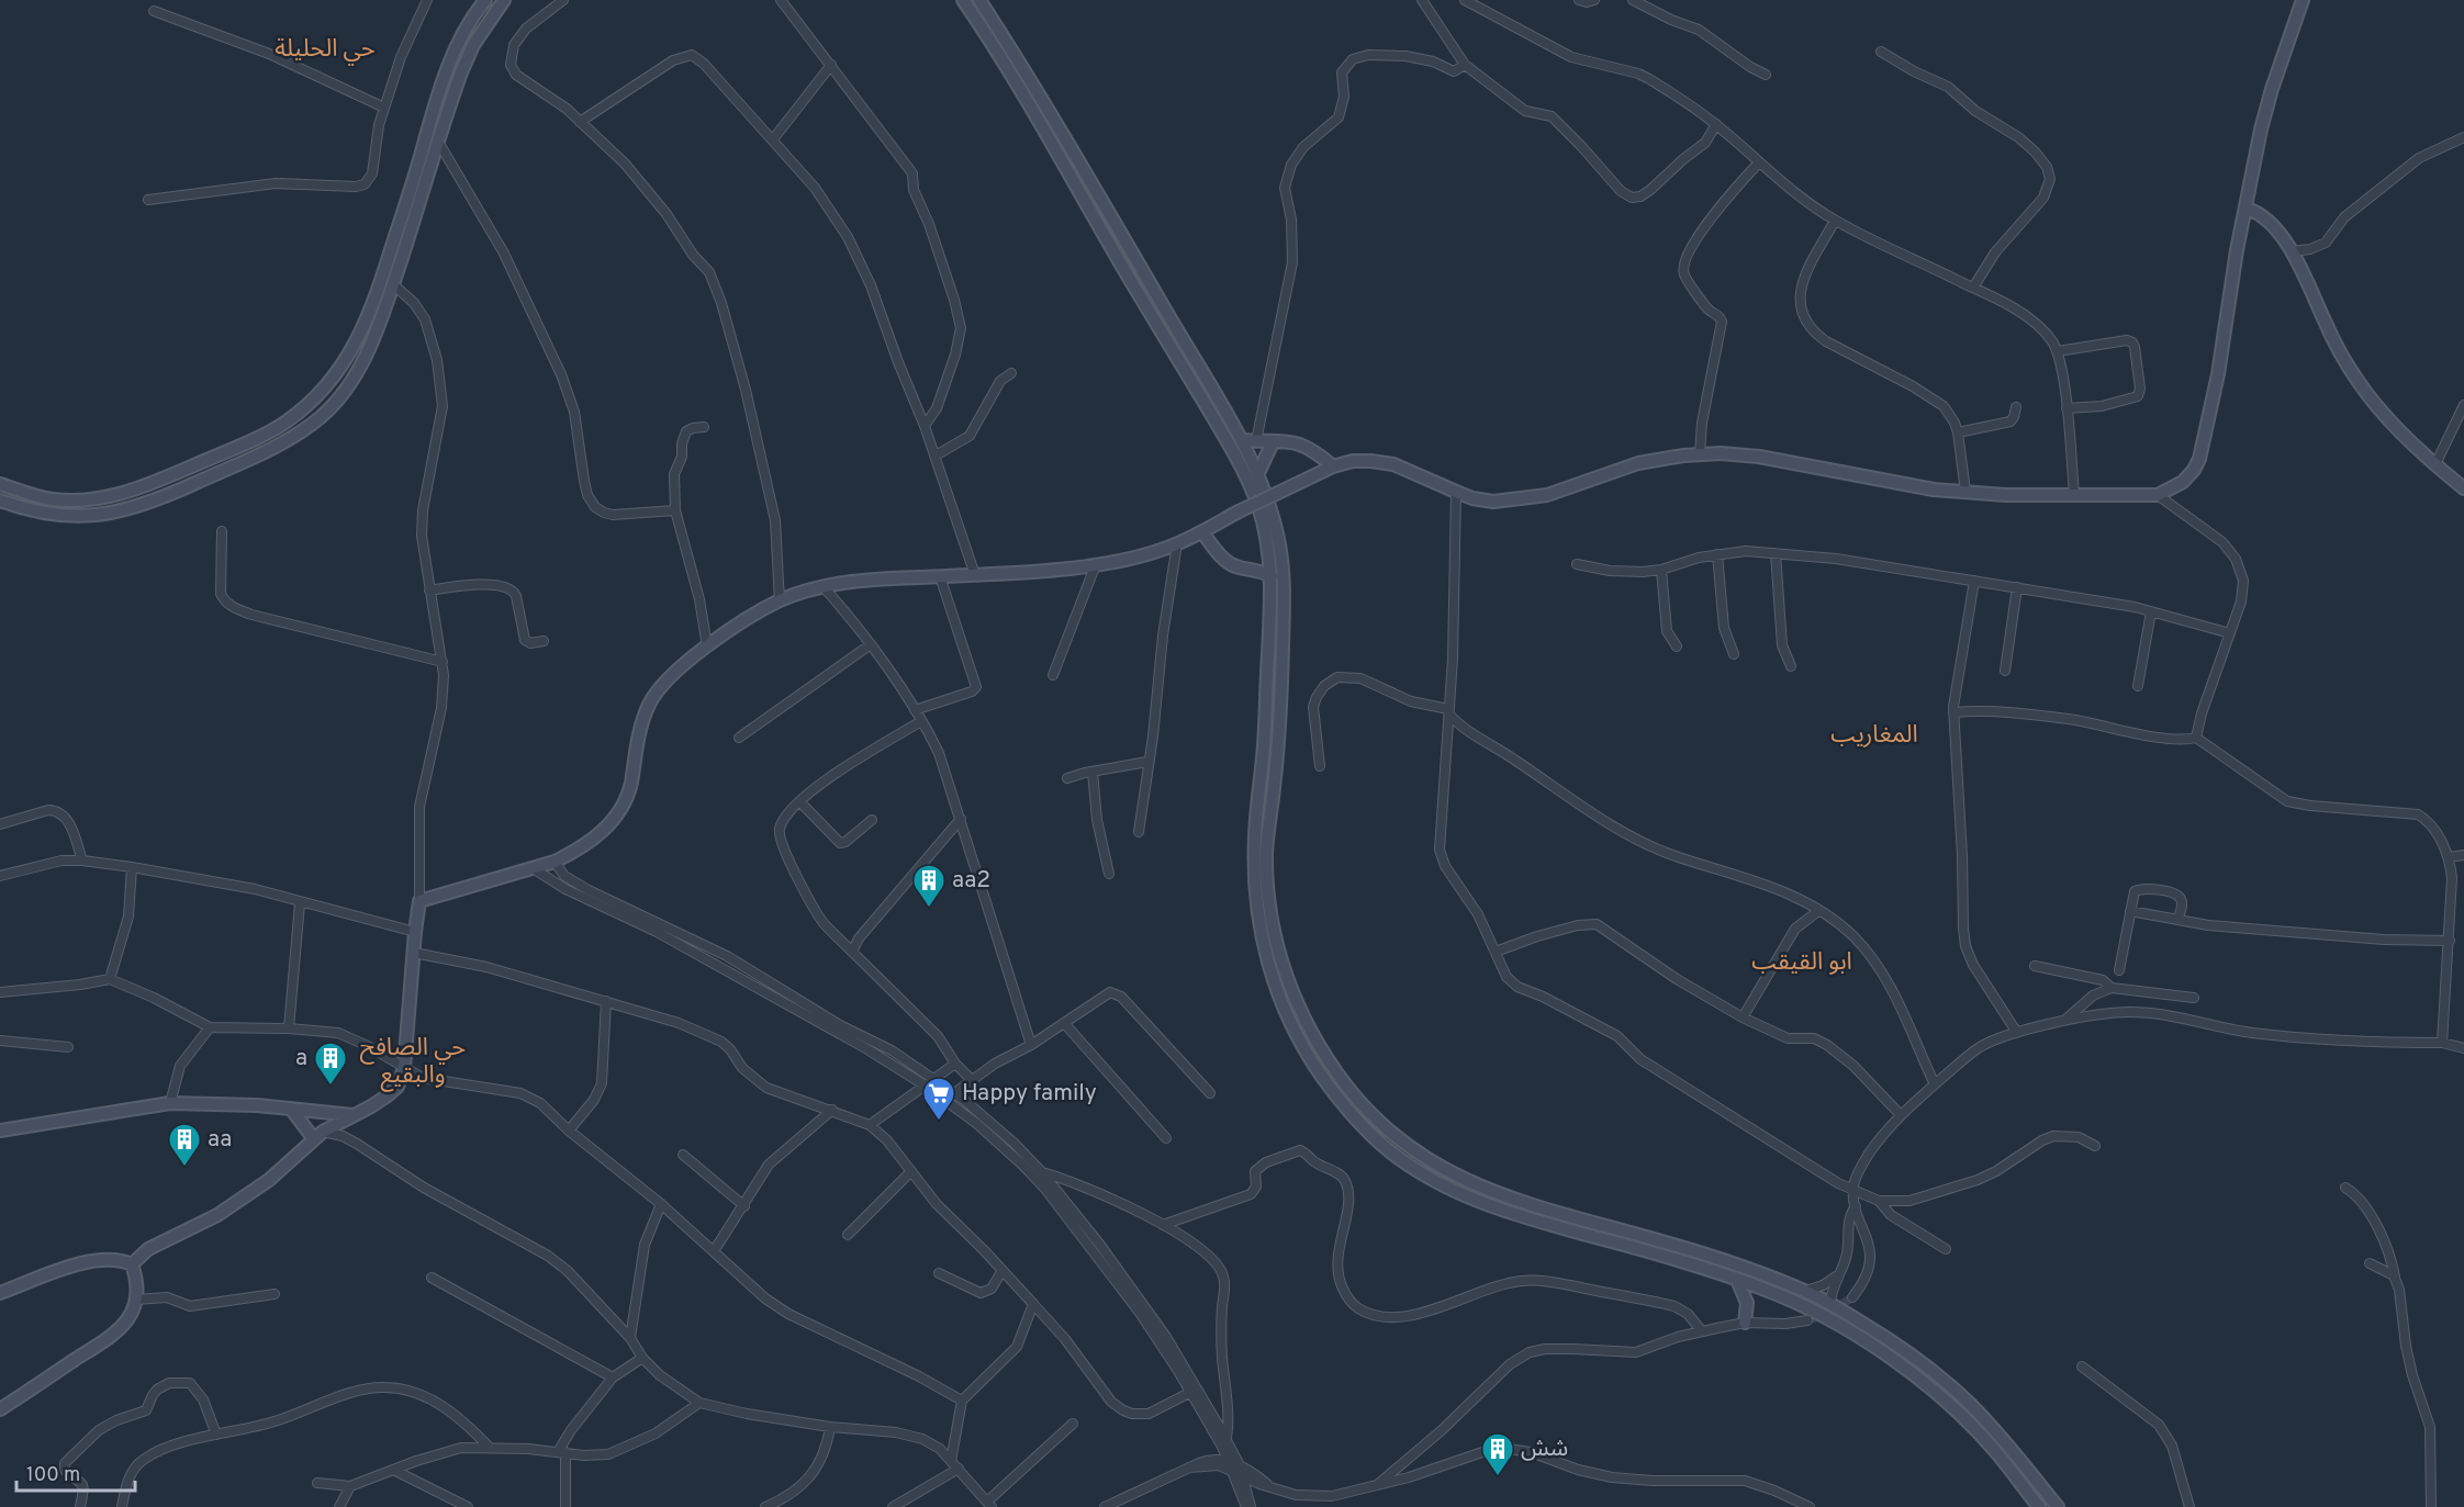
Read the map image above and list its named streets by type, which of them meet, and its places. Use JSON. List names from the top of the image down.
{
  "districts": [
    "حي الحليلة",
    "المغاريب",
    "ابو القيقب",
    "حي الصافح والبقيع"
  ],
  "places": {
    "building": [
      "aa2",
      "a",
      "aa",
      "شش"
    ],
    "supermarket": ["Happy family"]
  },
  "scale_bar": "100 m"
}
